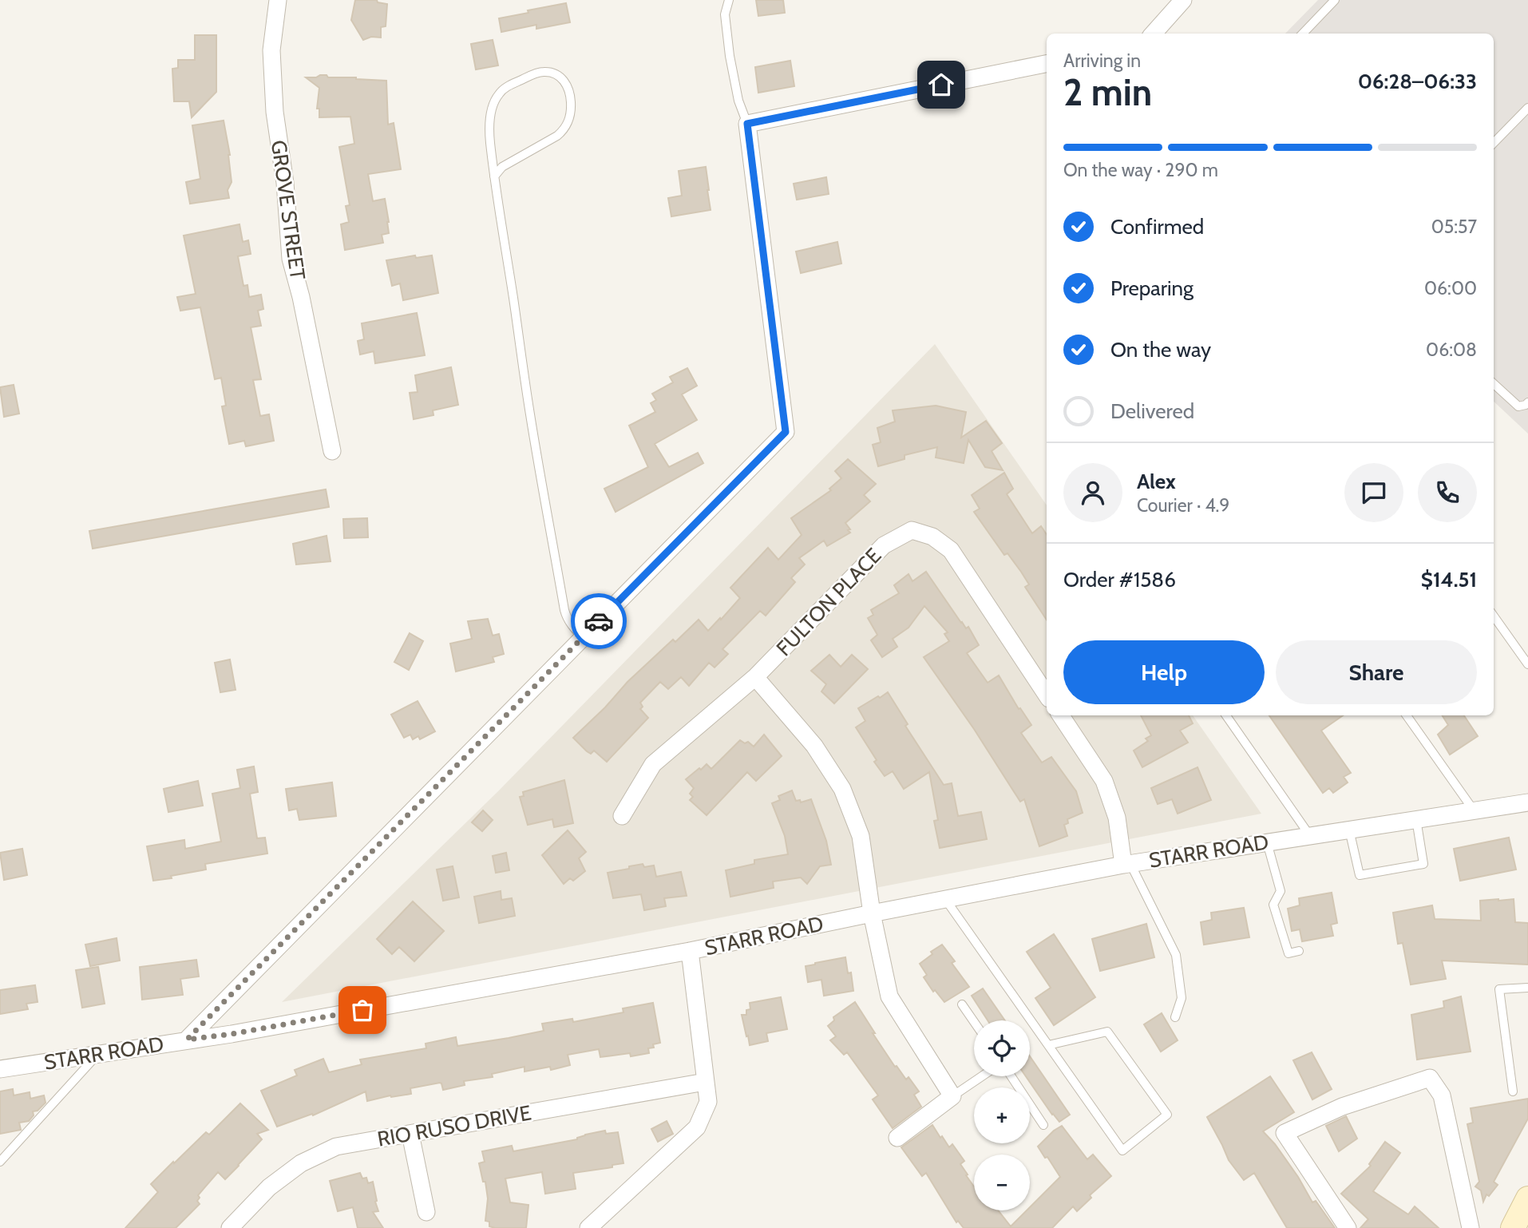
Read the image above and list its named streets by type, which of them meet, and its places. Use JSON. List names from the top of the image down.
{
  "streets": {
    "street": [
      "GROVE STREET",
      "FULTON PLACE",
      "STARR ROAD",
      "RIO RUSO DRIVE"
    ]
  },
  "page": {
    "heading": ["2 min", "Arriving in", "06:28–06:33"],
    "panel": [
      "Alex",
      "Courier · 4.9",
      "Order #1586",
      "$14.51"
    ],
    "bar": "On the way · 290 m",
    "list": [
      ["Confirmed", "05:57"],
      ["Preparing", "06:00"],
      ["On the way", "06:08"],
      "Delivered"
    ],
    "buttons": ["Help", "Share"],
    "map_buttons": ["+", "−"]
  }
}
